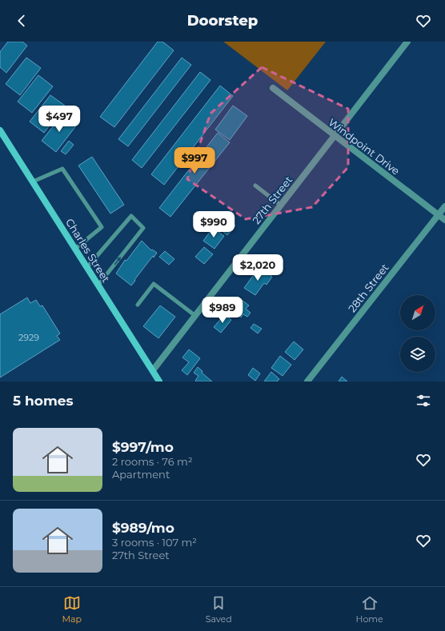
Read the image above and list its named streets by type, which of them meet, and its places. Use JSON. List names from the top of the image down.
{
  "streets": {
    "main road": ["Charles Street"],
    "street": ["Windpoint Drive", "27th Street", "28th Street"]
  },
  "crossings": [
    ["Windpoint Drive", "27th Street"],
    ["Windpoint Drive", "28th Street"],
    ["27th Street", "Charles Street"]
  ],
  "house_numbers": ["2929"],
  "north": "top right",
  "page": {
    "header": "Doorstep",
    "price": [
      "$497",
      "$997",
      "$990",
      "$2,020",
      "$989"
    ],
    "heading": "5 homes",
    "list": [
      {
        "name": "$997/mo",
        "note": "2 rooms · 76 m² · Apartment"
      },
      {
        "name": "$989/mo",
        "note": "3 rooms · 107 m² · 27th Street"
      }
    ],
    "tabs": ["Map", "Saved", "Home"]
  }
}
